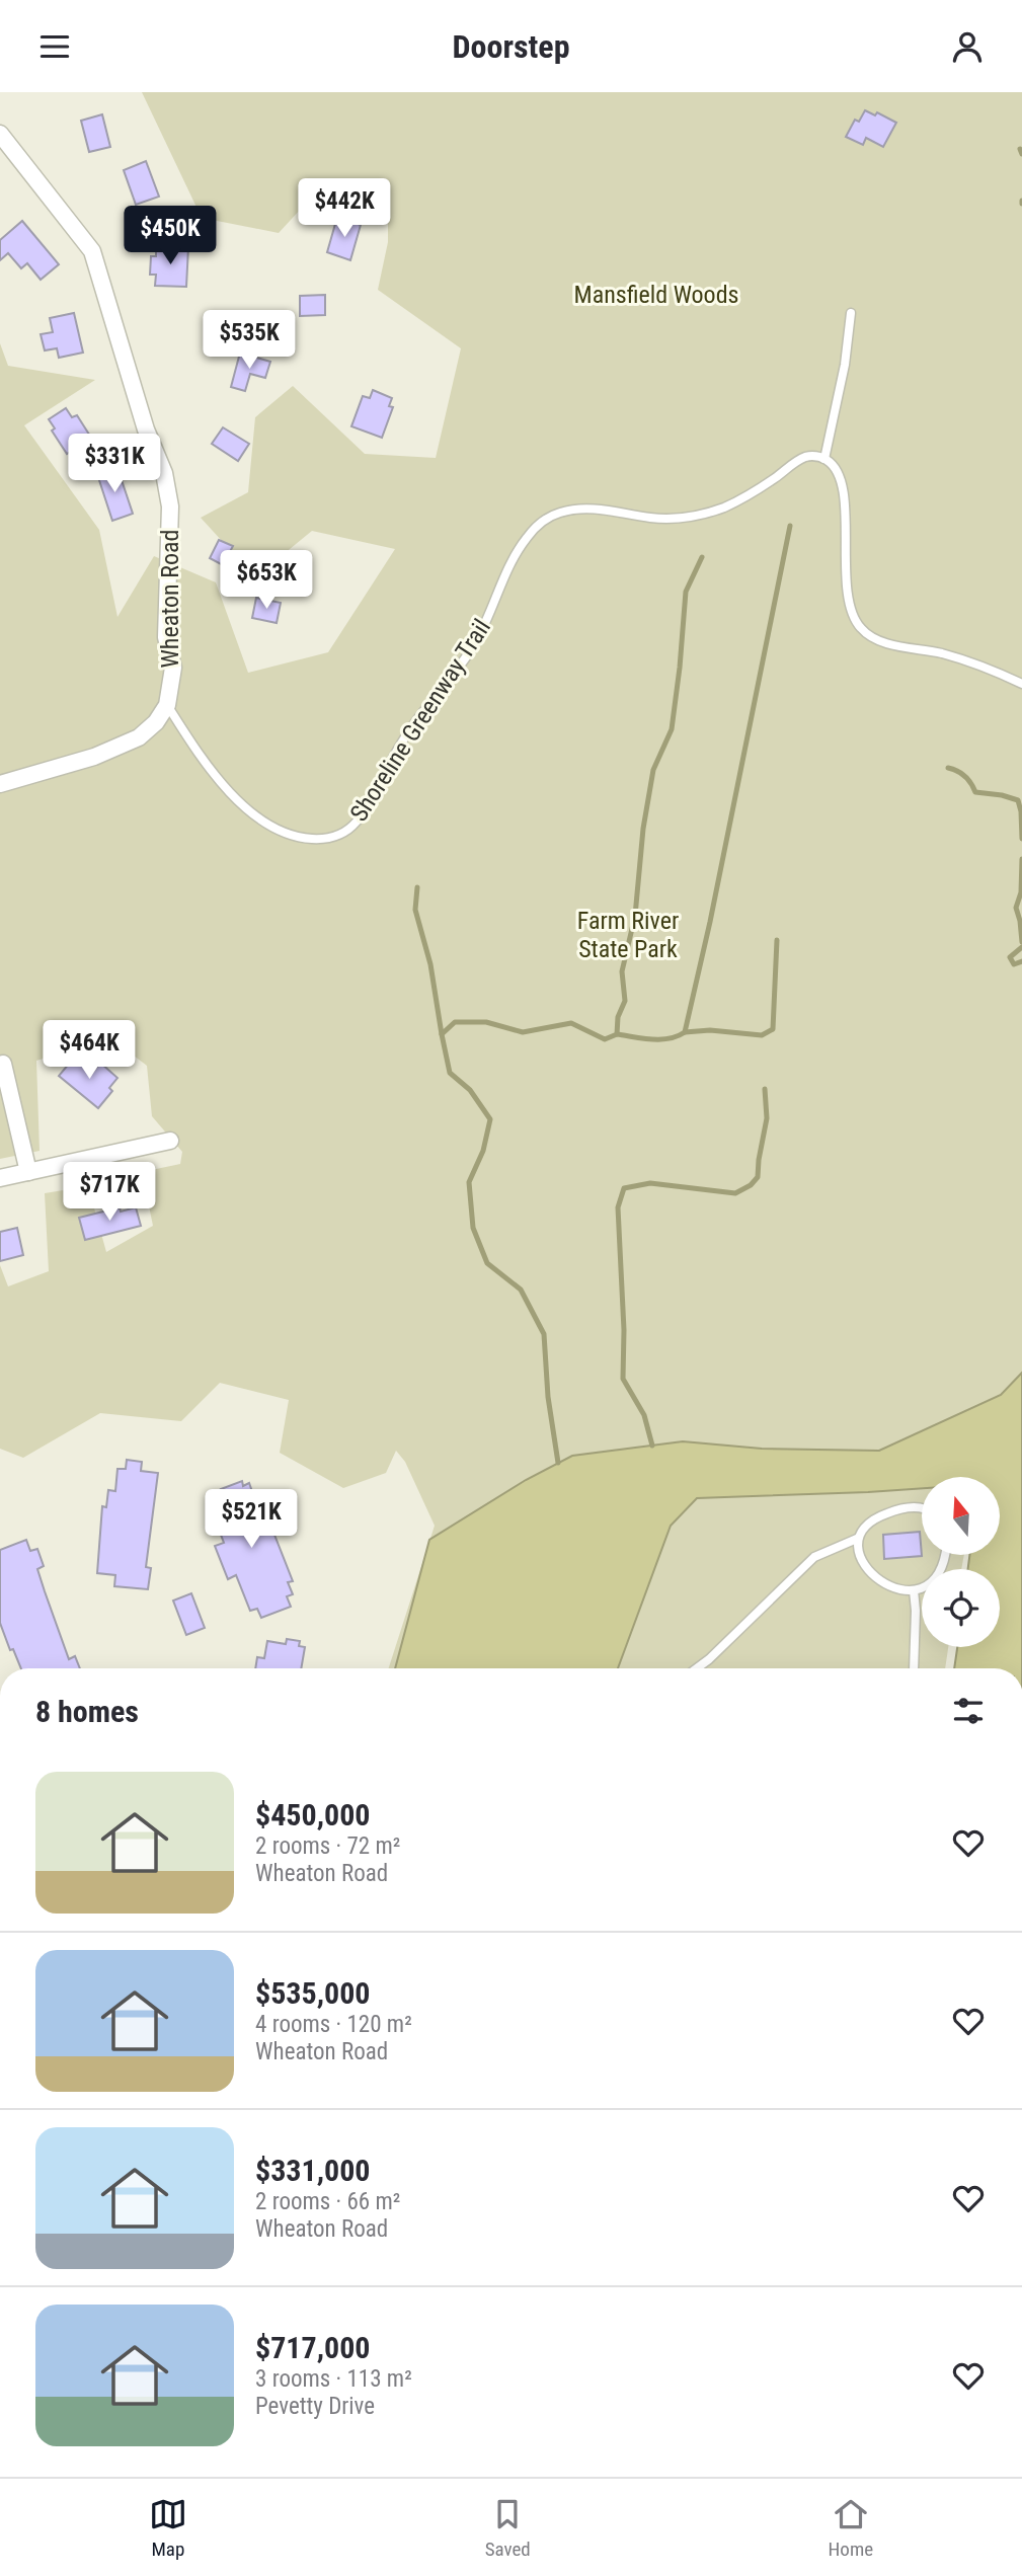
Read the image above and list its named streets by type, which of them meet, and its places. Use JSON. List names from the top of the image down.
{
  "streets": {
    "street": ["Wheaton Road"],
    "lane": ["Shoreline Greenway Trail"]
  },
  "crossings": [
    ["Wheaton Road", "Shoreline Greenway Trail"]
  ],
  "parks": ["Mansfield Woods", "Farm River State Park"],
  "north": "top",
  "page": {
    "header": "Doorstep",
    "price": [
      "$442K",
      "$450K",
      "$535K",
      "$331K",
      "$653K",
      "$464K",
      "$717K",
      "$521K"
    ],
    "heading": "8 homes",
    "list": [
      {
        "name": "$450,000",
        "note": "2 rooms · 72 m² · Wheaton Road"
      },
      {
        "name": "$535,000",
        "note": "4 rooms · 120 m² · Wheaton Road"
      },
      {
        "name": "$331,000",
        "note": "2 rooms · 66 m² · Wheaton Road"
      },
      {
        "name": "$717,000",
        "note": "3 rooms · 113 m² · Pevetty Drive"
      }
    ],
    "tabs": ["Map", "Saved", "Home"]
  }
}
